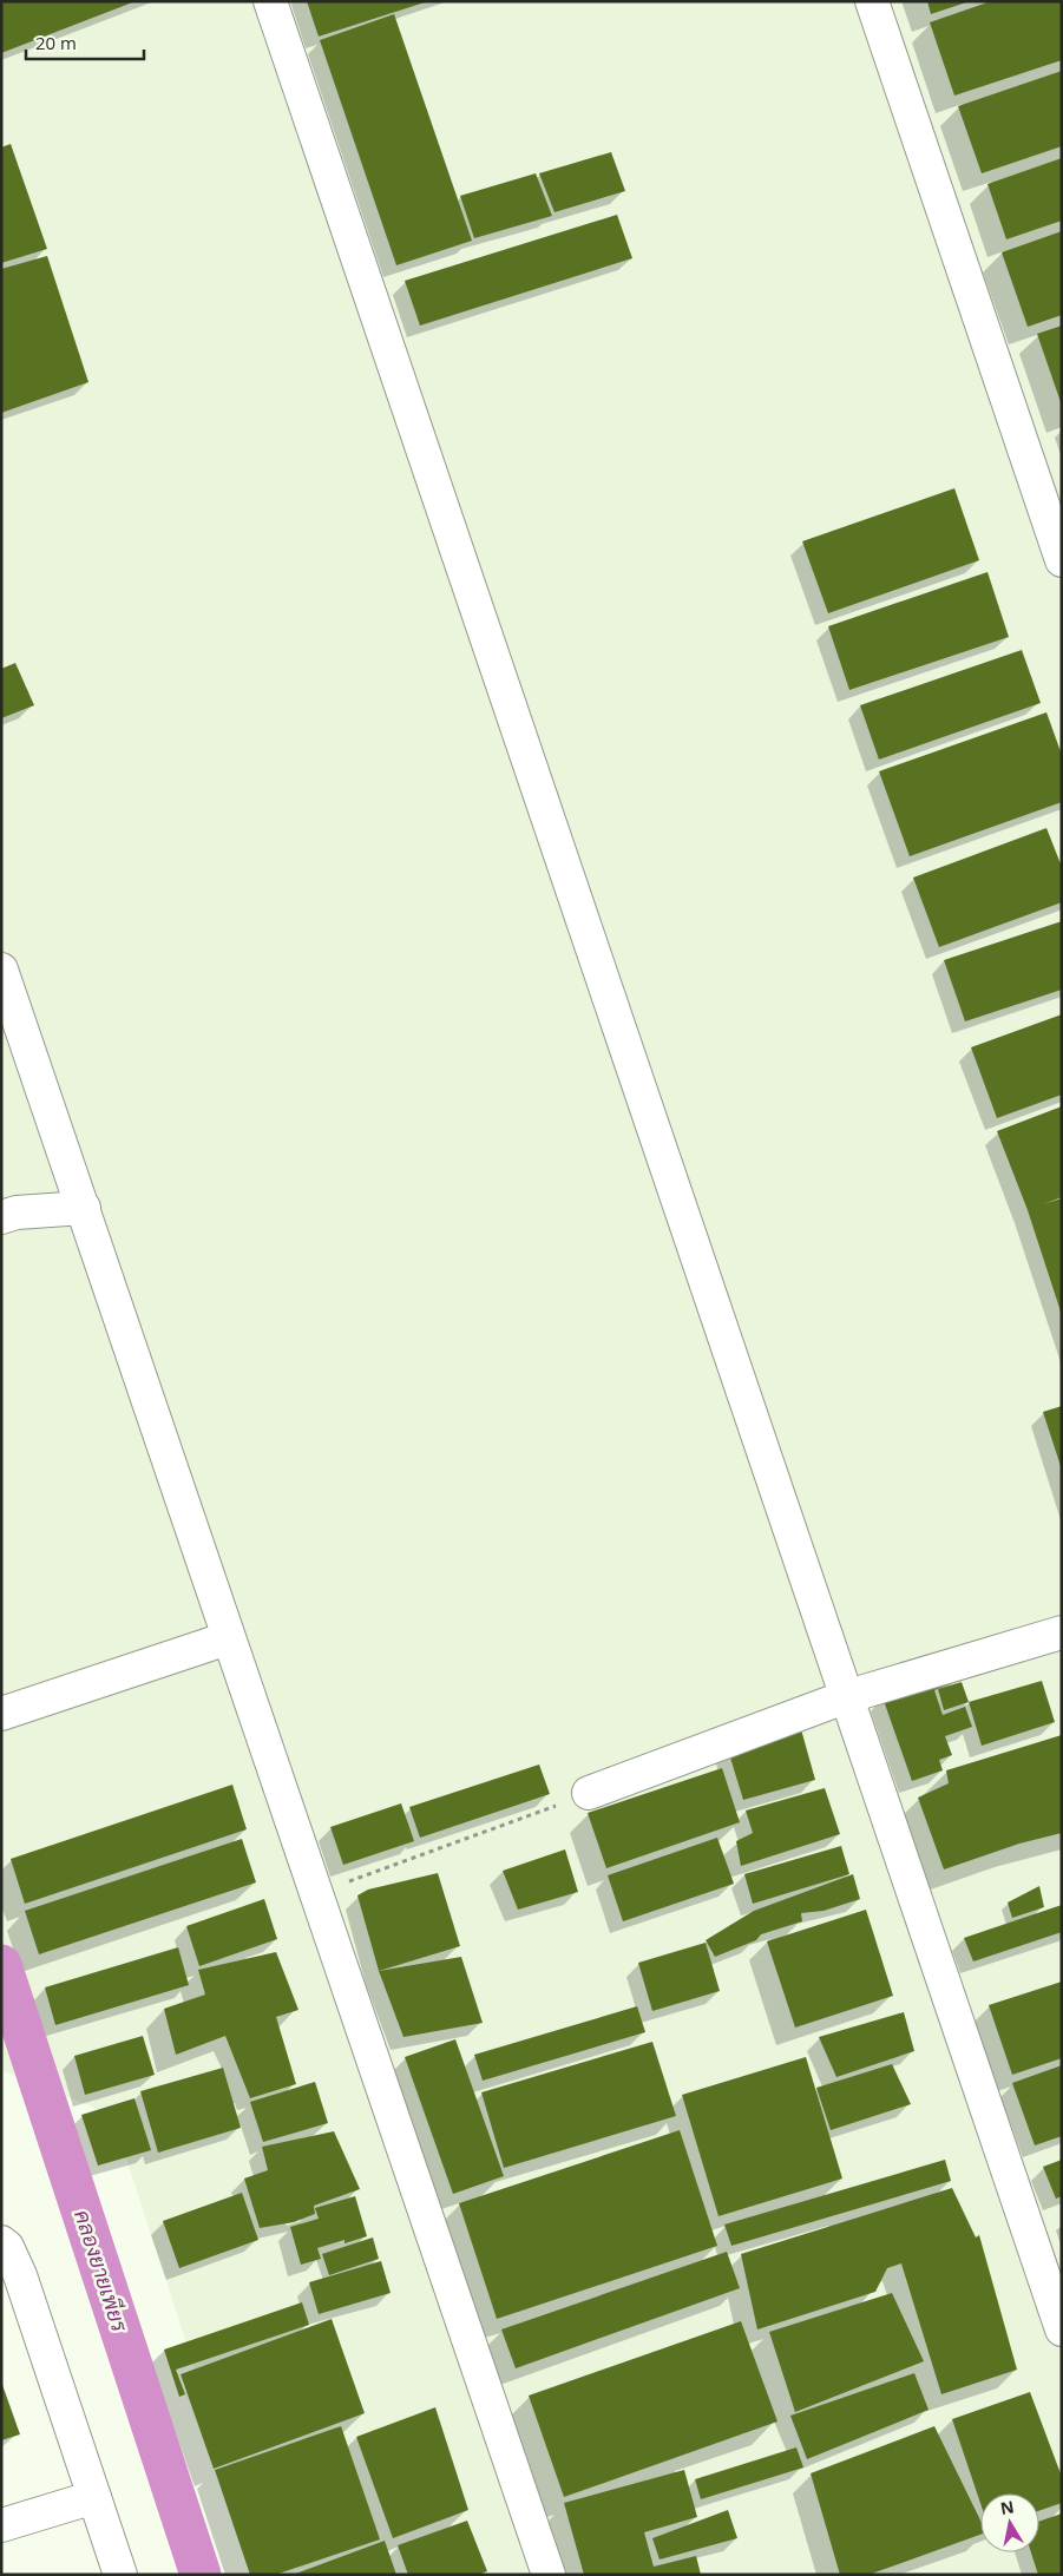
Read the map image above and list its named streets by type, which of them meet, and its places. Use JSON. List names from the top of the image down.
{
  "water": ["คลองยายเพียร"],
  "scale_bar": "20 m",
  "north": "top"
}
